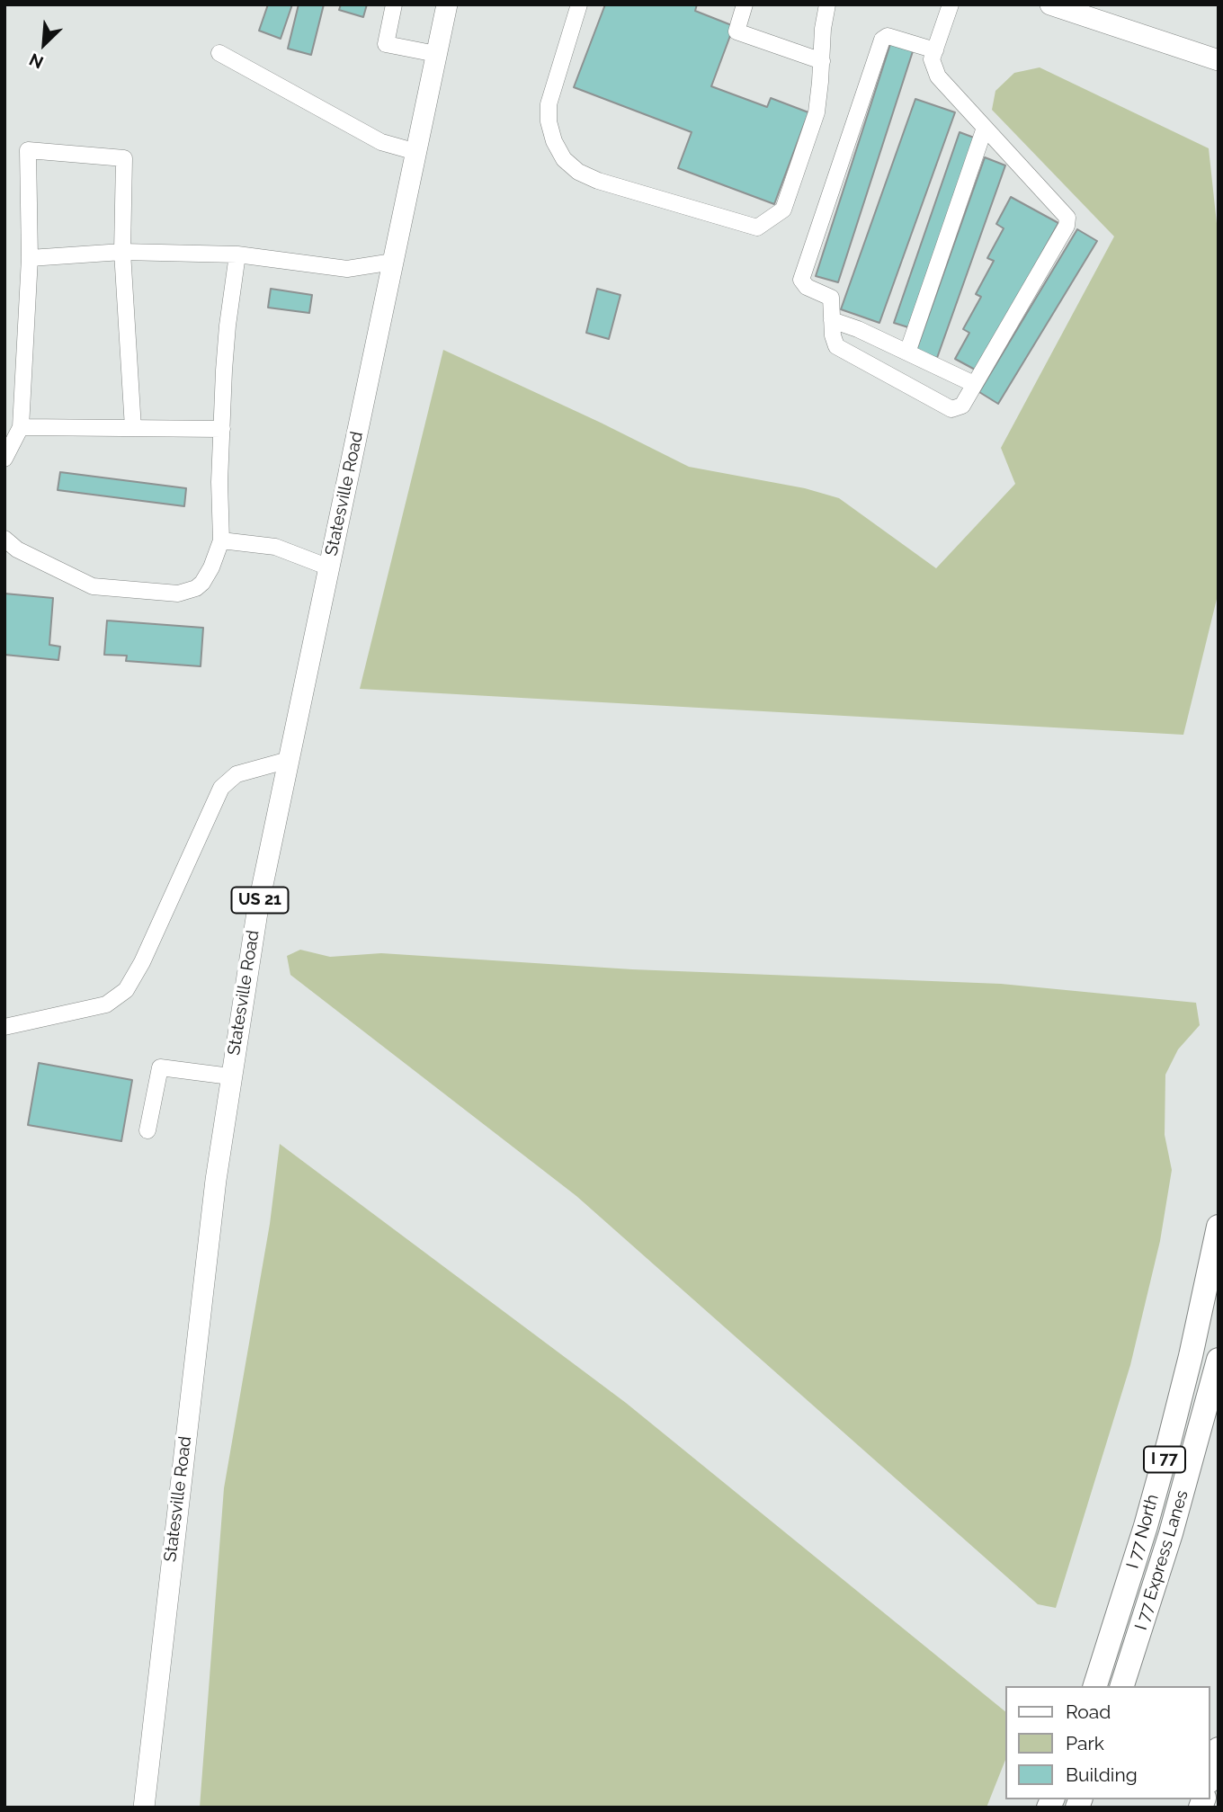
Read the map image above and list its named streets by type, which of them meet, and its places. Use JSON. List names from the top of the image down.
{
  "streets": {
    "highway": ["I 77", "I 77 North", "I 77 Express Lanes"],
    "main road": ["Statesville Road", "US 21"]
  },
  "legend": ["Road", "Park", "Building"],
  "north": "bottom left"
}
